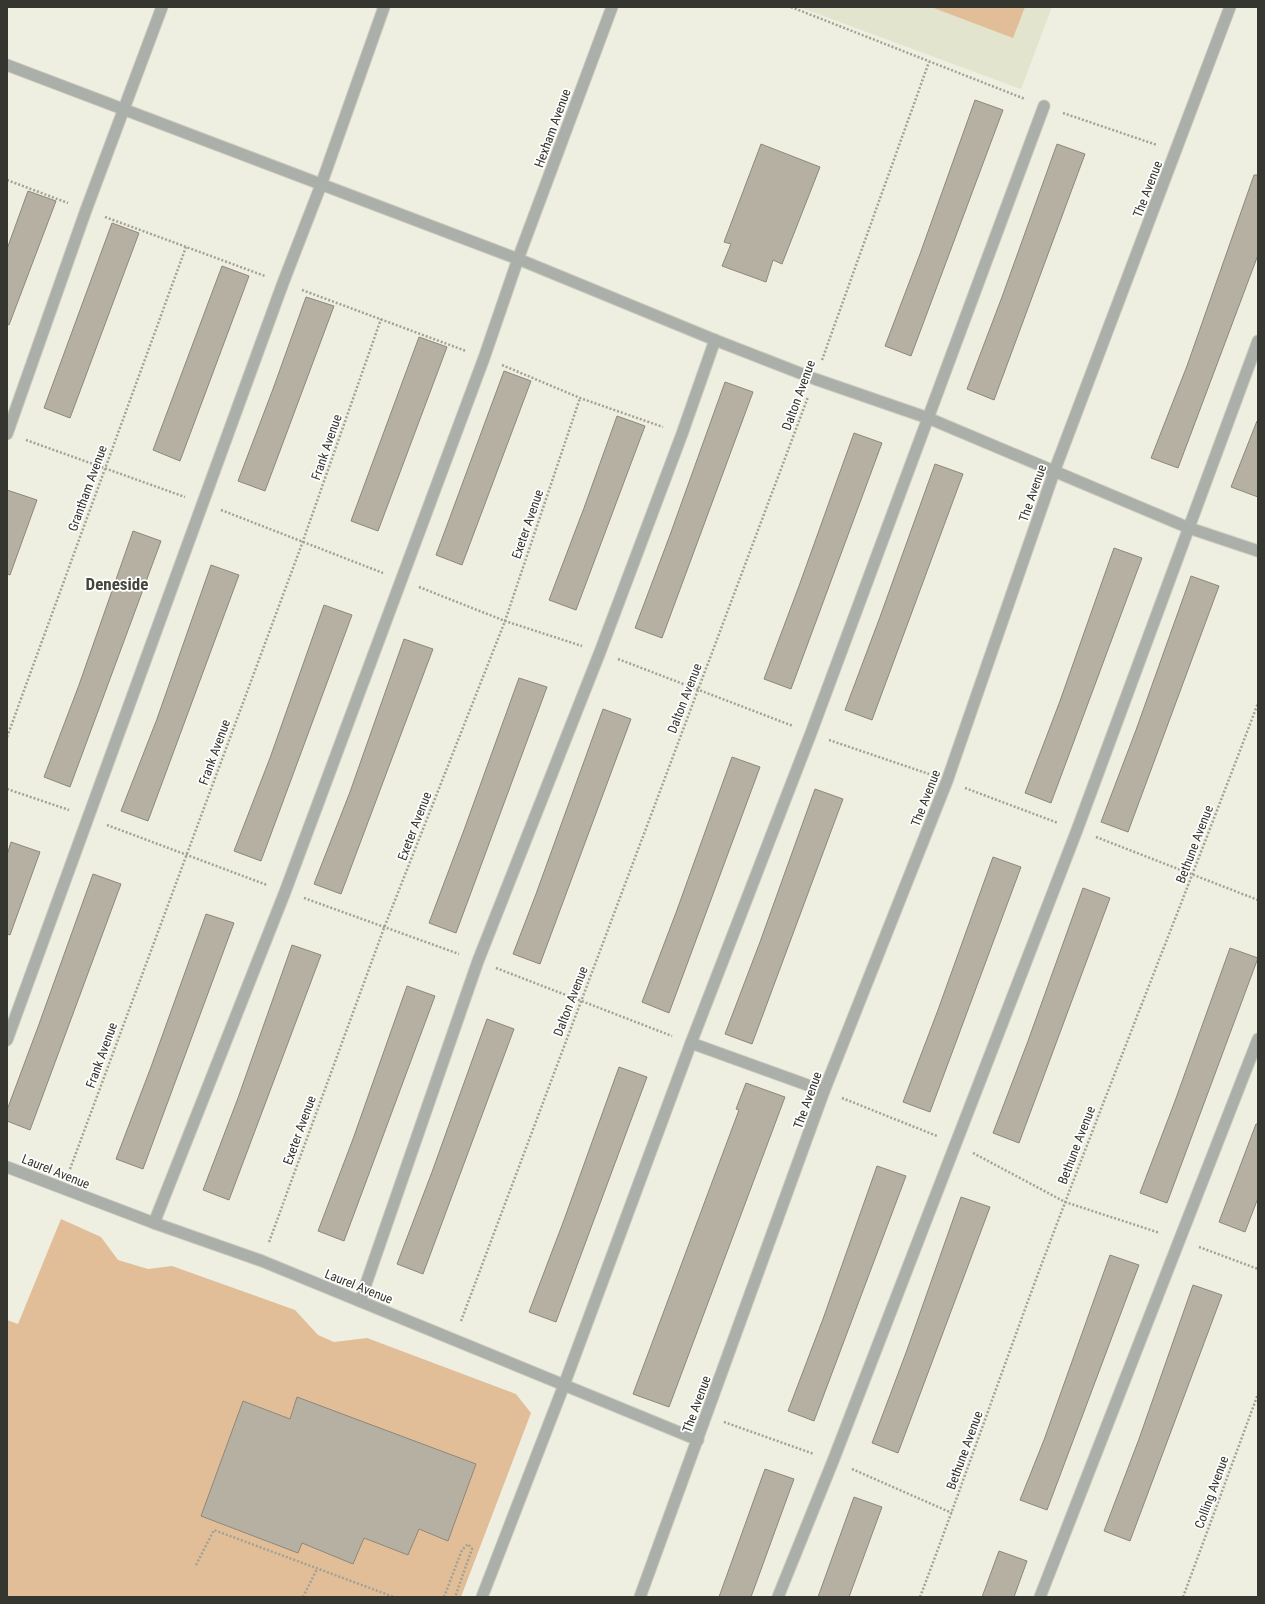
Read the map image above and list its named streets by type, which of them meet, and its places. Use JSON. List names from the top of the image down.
{
  "streets": {
    "street": ["Hexham Avenue", "The Avenue", "Laurel Avenue"],
    "path": [
      "Dalton Avenue",
      "Frank Avenue",
      "Grantham Avenue",
      "Exeter Avenue",
      "Bethune Avenue",
      "Colling Avenue"
    ]
  },
  "crossings": [
    ["Hexham Avenue", "Laurel Avenue"],
    ["The Avenue", "Laurel Avenue"],
    ["Dalton Avenue", "Laurel Avenue"],
    ["Frank Avenue", "Laurel Avenue"],
    ["Exeter Avenue", "Laurel Avenue"]
  ],
  "districts": ["Deneside"]
}
